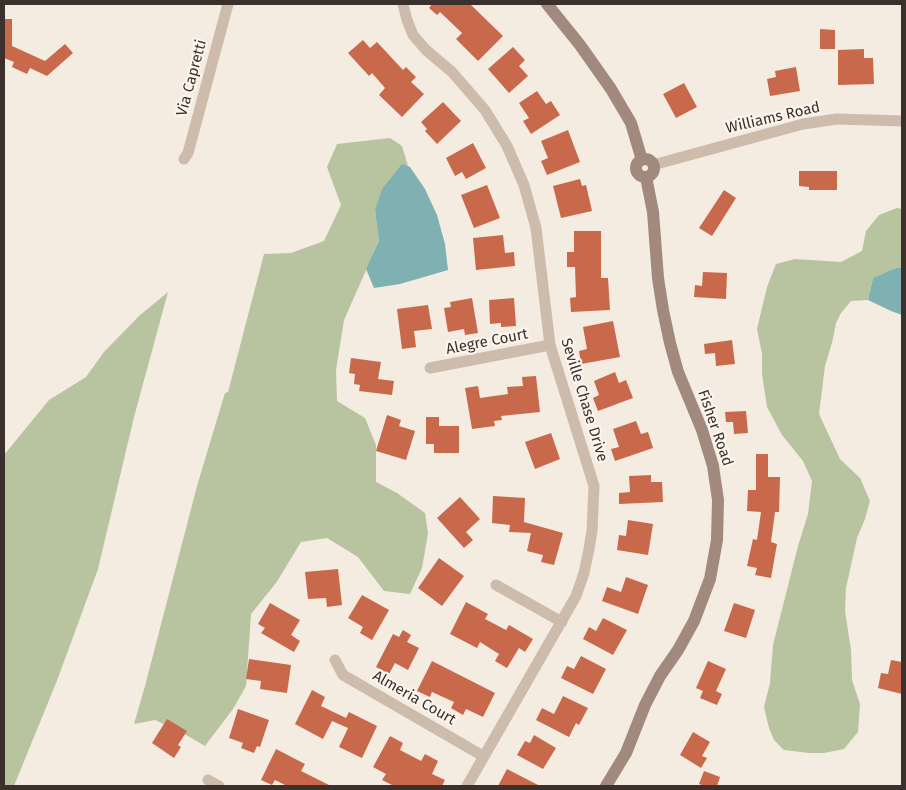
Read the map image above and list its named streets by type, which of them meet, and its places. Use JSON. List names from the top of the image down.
{
  "streets": {
    "street": [
      "Via Capretti",
      "Williams Road",
      "Alegre Court",
      "Seville Chase Drive",
      "Fisher Road",
      "Almeria Court"
    ]
  },
  "crossings": [
    ["Williams Road", "Fisher Road"],
    ["Alegre Court", "Seville Chase Drive"],
    ["Seville Chase Drive", "Almeria Court"]
  ]
}
